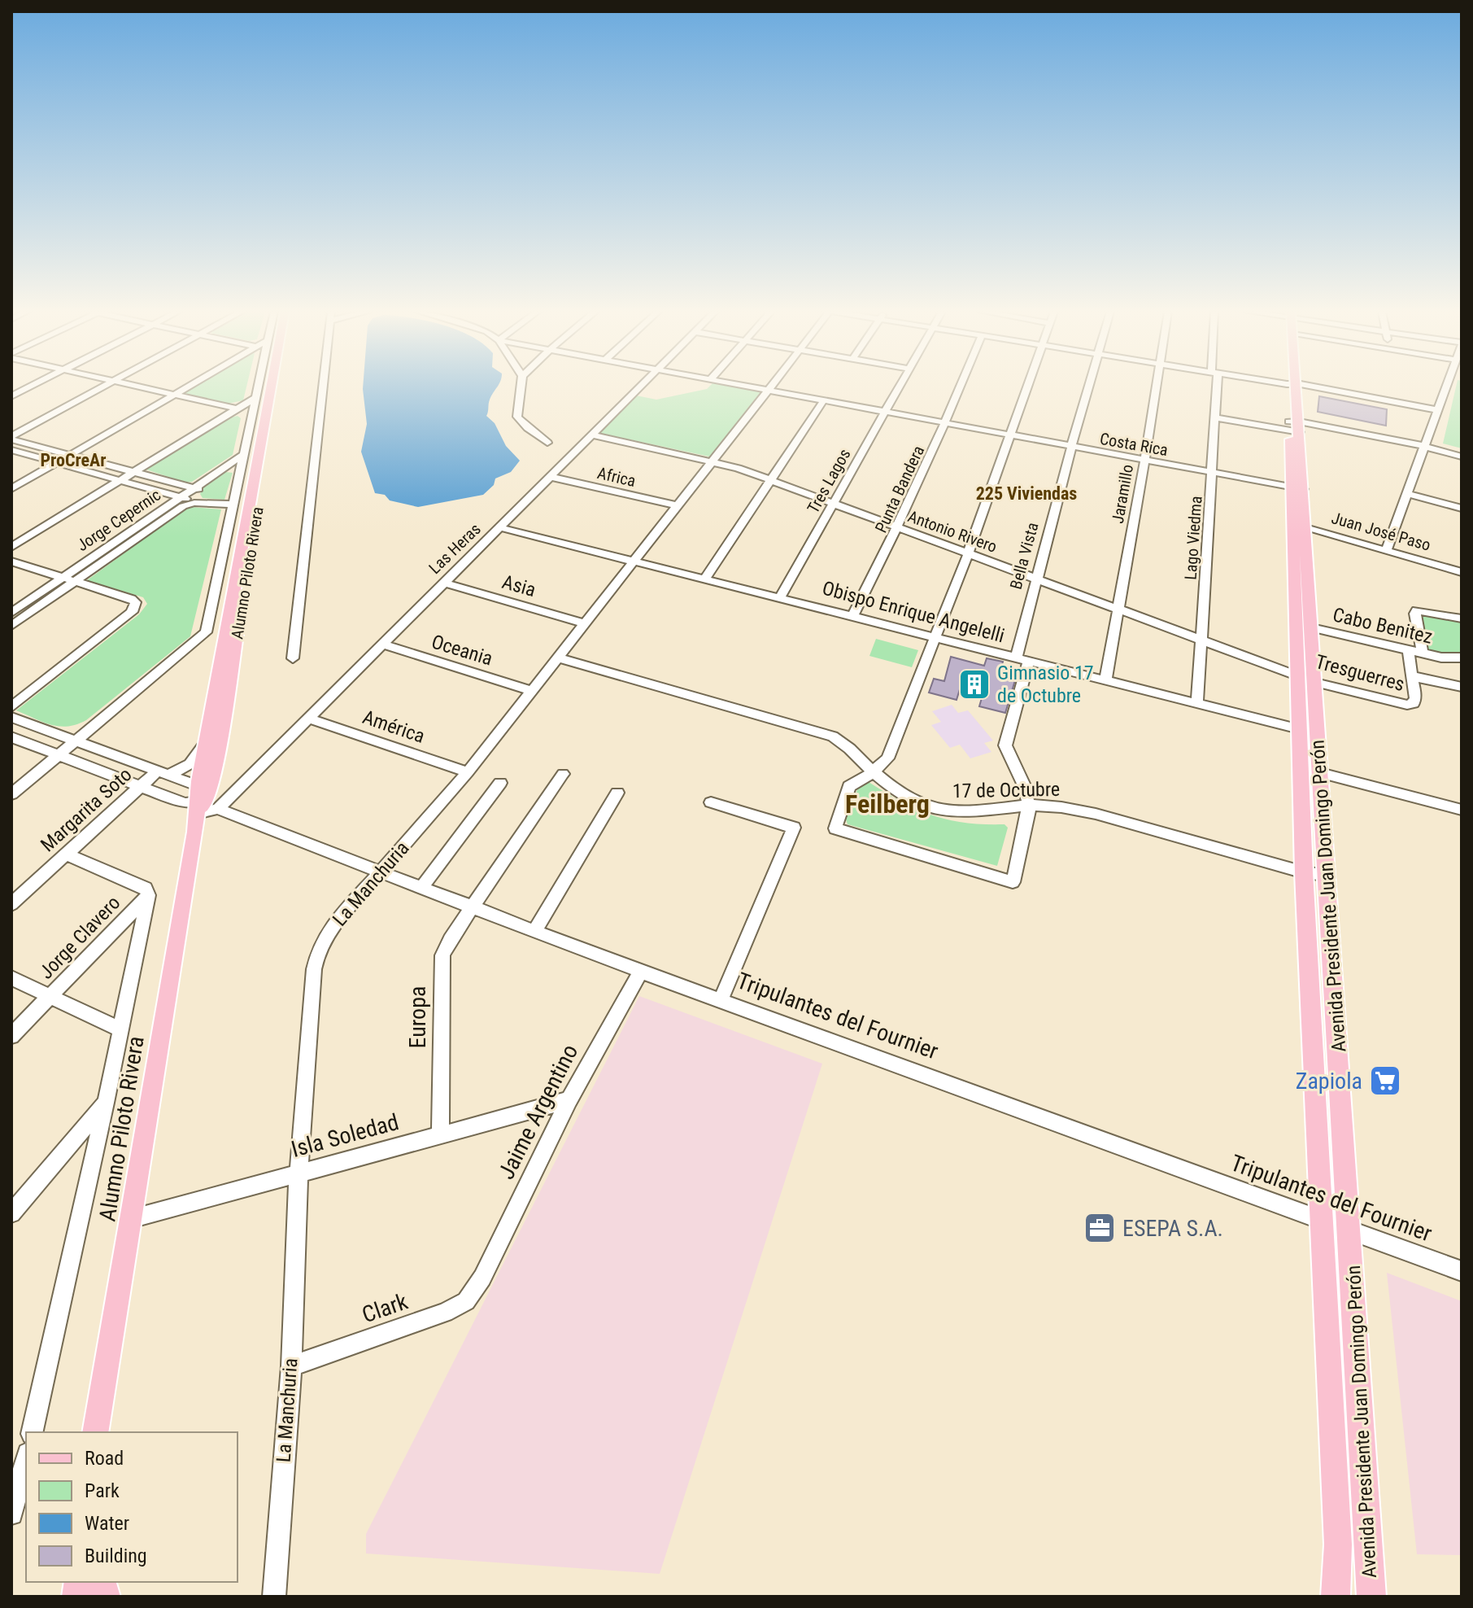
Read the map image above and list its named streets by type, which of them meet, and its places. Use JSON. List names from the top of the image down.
{
  "streets": {
    "main road": ["Alumno Piloto Rivera", "Avenida Presidente Juan Domingo Perón"],
    "street": [
      "Costa Rica",
      "Africa",
      "Tres Lagos",
      "Punta Bandera",
      "Jaramillo",
      "Jorge Cepernic",
      "Antonio Rivero",
      "Juan José Paso",
      "Lago Viedma",
      "Las Heras",
      "Bella Vista",
      "Asia",
      "Obispo Enrique Angelelli",
      "Cabo Benitez",
      "Oceania",
      "Tresguerres",
      "América",
      "17 de Octubre",
      "Margarita Soto",
      "La Manchuria",
      "Jorge Clavero",
      "Tripulantes del Fournier",
      "Europa",
      "Jaime Argentino",
      "Isla Soledad",
      "Clark"
    ]
  },
  "crossings": [
    ["Costa Rica", "Tres Lagos"],
    ["Costa Rica", "Punta Bandera"],
    ["Costa Rica", "Jaramillo"],
    ["Costa Rica", "Lago Viedma"],
    ["Costa Rica", "Bella Vista"],
    ["Costa Rica", "La Manchuria"],
    ["Costa Rica", "Avenida Presidente Juan Domingo Perón"],
    ["Africa", "Las Heras"],
    ["Africa", "La Manchuria"],
    ["Tres Lagos", "Antonio Rivero"],
    ["Tres Lagos", "Obispo Enrique Angelelli"],
    ["Punta Bandera", "Antonio Rivero"],
    ["Punta Bandera", "Obispo Enrique Angelelli"],
    ["Jaramillo", "Antonio Rivero"],
    ["Jaramillo", "Obispo Enrique Angelelli"],
    ["Antonio Rivero", "Lago Viedma"],
    ["Antonio Rivero", "Las Heras"],
    ["Antonio Rivero", "Bella Vista"],
    ["Antonio Rivero", "Tresguerres"],
    ["Antonio Rivero", "La Manchuria"],
    ["Antonio Rivero", "Avenida Presidente Juan Domingo Perón"],
    ["Juan José Paso", "Avenida Presidente Juan Domingo Perón"],
    ["Lago Viedma", "Obispo Enrique Angelelli"],
    ["Las Heras", "Alumno Piloto Rivera"],
    ["Las Heras", "Asia"],
    ["Las Heras", "Obispo Enrique Angelelli"],
    ["Las Heras", "Oceania"],
    ["Las Heras", "América"],
    ["Las Heras", "Tripulantes del Fournier"],
    ["Bella Vista", "Obispo Enrique Angelelli"],
    ["Bella Vista", "17 de Octubre"],
    ["Alumno Piloto Rivera", "Margarita Soto"],
    ["Alumno Piloto Rivera", "Tripulantes del Fournier"],
    ["Alumno Piloto Rivera", "Isla Soledad"],
    ["Asia", "La Manchuria"],
    ["Obispo Enrique Angelelli", "La Manchuria"],
    ["Obispo Enrique Angelelli", "Avenida Presidente Juan Domingo Perón"],
    ["Cabo Benitez", "Avenida Presidente Juan Domingo Perón"],
    ["Oceania", "La Manchuria"],
    ["Tresguerres", "Avenida Presidente Juan Domingo Perón"],
    ["América", "La Manchuria"],
    ["17 de Octubre", "La Manchuria"],
    ["17 de Octubre", "Avenida Presidente Juan Domingo Perón"],
    ["La Manchuria", "Tripulantes del Fournier"],
    ["La Manchuria", "Isla Soledad"],
    ["La Manchuria", "Clark"],
    ["Avenida Presidente Juan Domingo Perón", "Tripulantes del Fournier"],
    ["Tripulantes del Fournier", "Europa"],
    ["Tripulantes del Fournier", "Jaime Argentino"],
    ["Europa", "Isla Soledad"],
    ["Jaime Argentino", "Isla Soledad"],
    ["Jaime Argentino", "Clark"]
  ],
  "districts": ["ProCreAr", "225 Viviendas", "Feilberg"],
  "places": {
    "building": ["Gimnasio 17 de Octubre"],
    "supermarket": ["Zapiola"],
    "office": ["ESEPA S.A."]
  },
  "legend": [
    "Road",
    "Park",
    "Water",
    "Building"
  ]
}
